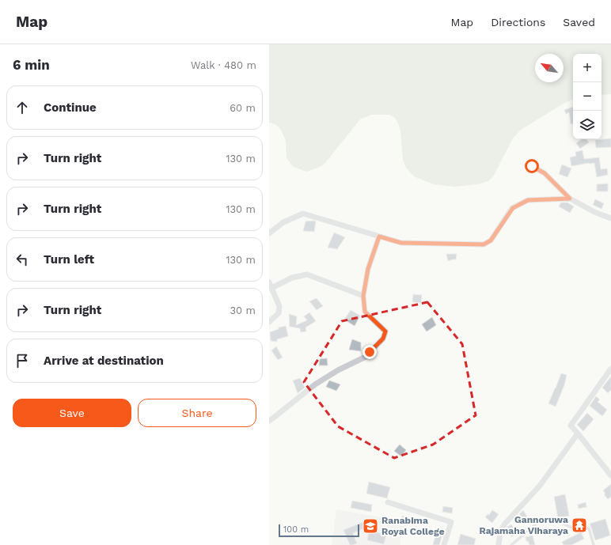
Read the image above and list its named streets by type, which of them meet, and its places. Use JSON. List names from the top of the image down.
{
  "places": {
    "temple": ["Gannoruwa Rajamaha Viharaya"],
    "school or university": ["Ranabima Royal College"]
  },
  "scale_bar": "100 m",
  "north": "top left",
  "page": {
    "header": "Map",
    "nav": ["Map", "Directions", "Saved"],
    "heading": ["6 min", "Walk · 480 m"],
    "map_buttons": ["+", "−"],
    "list": [
      ["Continue", "60 m"],
      ["Turn right", "130 m"],
      ["Turn right", "130 m"],
      ["Turn left", "130 m"],
      ["Turn right", "30 m"],
      "Arrive at destination"
    ],
    "buttons": ["Save", "Share"],
    "scale": "100 m"
  }
}
